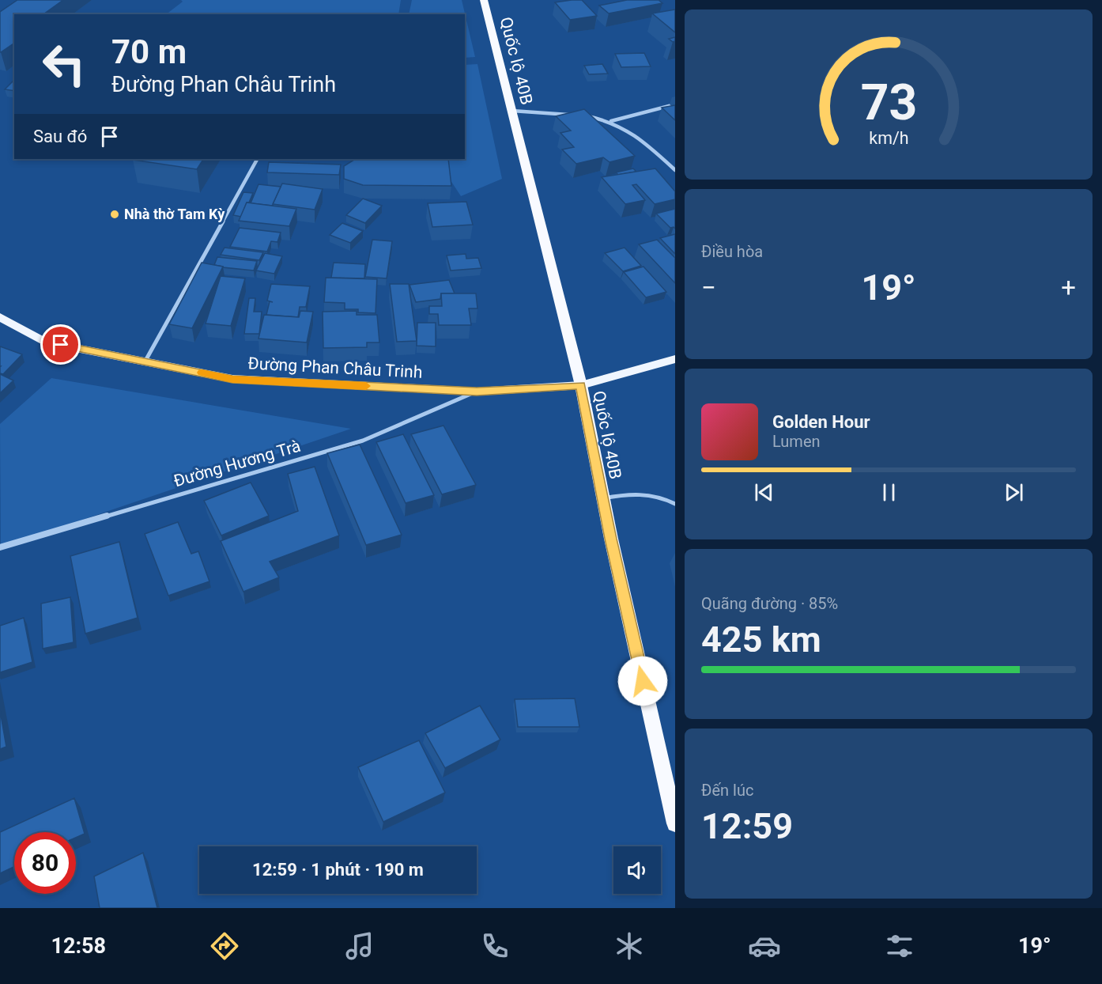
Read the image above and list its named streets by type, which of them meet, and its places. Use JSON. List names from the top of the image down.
{
  "streets": {
    "highway": ["Quốc lộ 40B"],
    "main road": ["Đường Phan Châu Trinh"],
    "street": ["Đường Hương Trà"]
  },
  "crossings": [
    ["Quốc lộ 40B", "Đường Phan Châu Trinh"],
    ["Đường Phan Châu Trinh", "Đường Hương Trà"]
  ],
  "places": ["Nhà thờ Tam Kỳ"],
  "page": {
    "turn": ["70 m", "Đường Phan Châu Trinh"],
    "then": "Sau đó",
    "tile": [
      "Điều hòa",
      ["Quãng đường · 85%", "425 km"],
      ["Đến lúc", "12:59"]
    ],
    "heat": ["−", "19°", "+"],
    "song": ["Golden Hour", "Lumen"],
    "limit": "80",
    "trip": "12:59 · 1 phút · 190 m",
    "tabs": ["12:58", "19°"],
    "gauge": ["73", "km/h"]
  }
}
